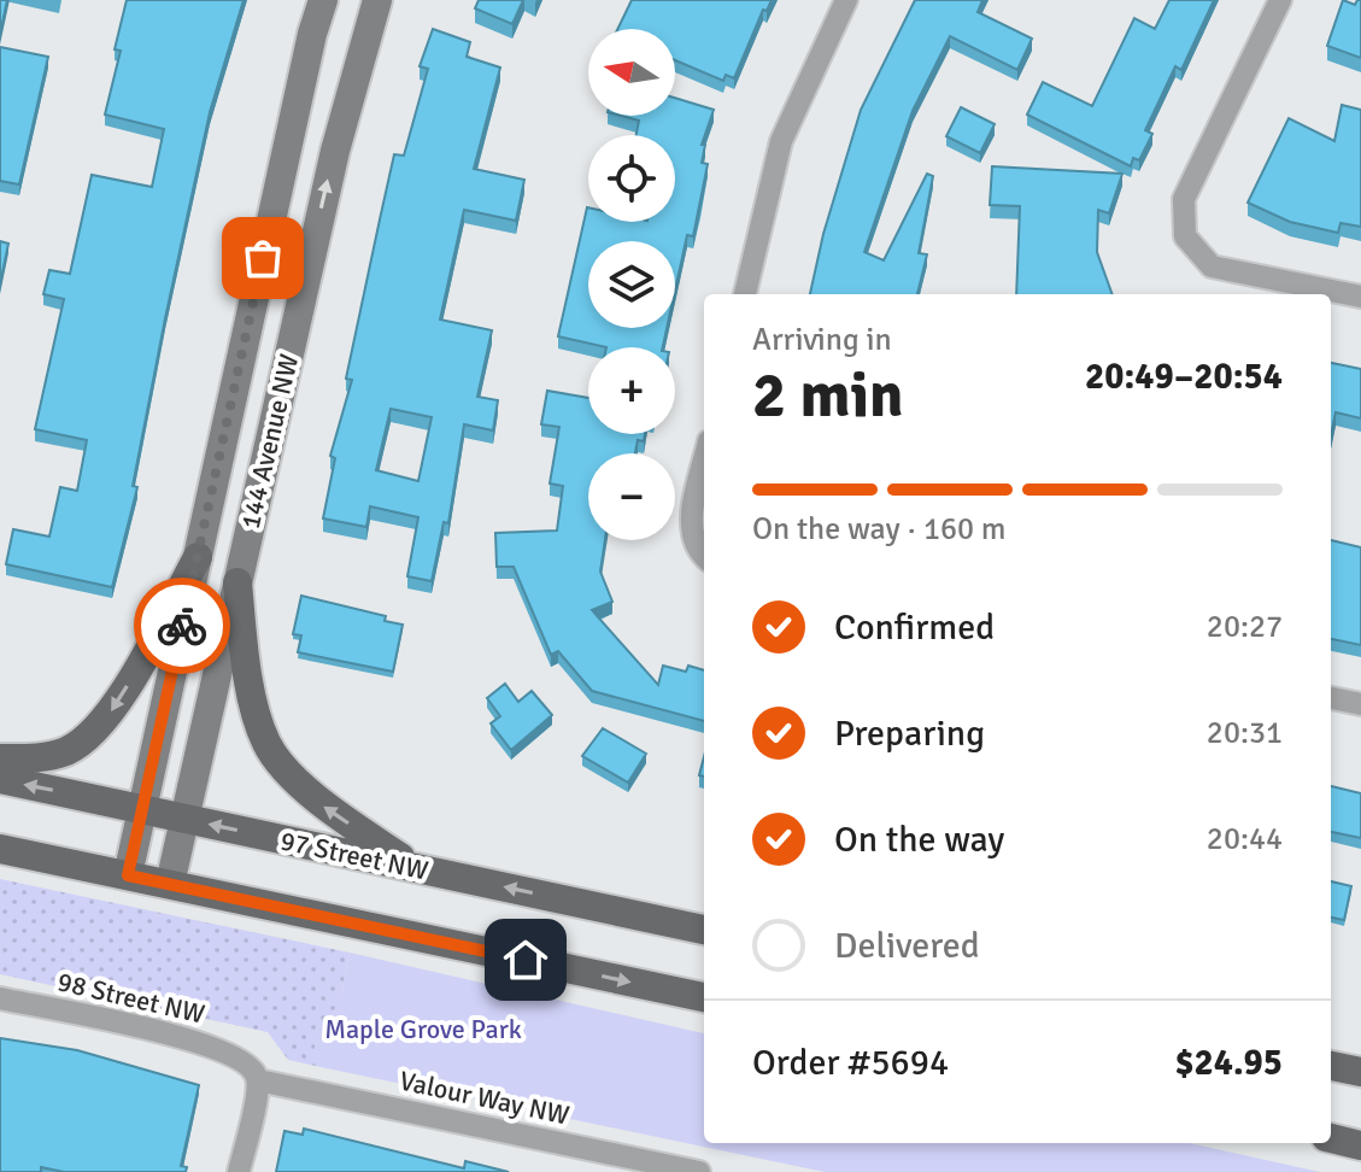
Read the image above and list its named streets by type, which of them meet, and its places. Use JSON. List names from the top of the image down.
{
  "streets": {
    "main road": ["97 Street NW"],
    "street": ["144 Avenue NW", "98 Street NW", "Valour Way NW"]
  },
  "crossings": [
    ["144 Avenue NW", "97 Street NW"],
    ["98 Street NW", "Valour Way NW"]
  ],
  "parks": ["Maple Grove Park"],
  "north": "left",
  "page": {
    "map_buttons": ["+", "−"],
    "heading": ["2 min", "Arriving in", "20:49–20:54"],
    "panel": ["Order #5694", "$24.95"],
    "bar": "On the way · 160 m",
    "list": [
      ["Confirmed", "20:27"],
      ["Preparing", "20:31"],
      ["On the way", "20:44"],
      "Delivered"
    ]
  }
}
